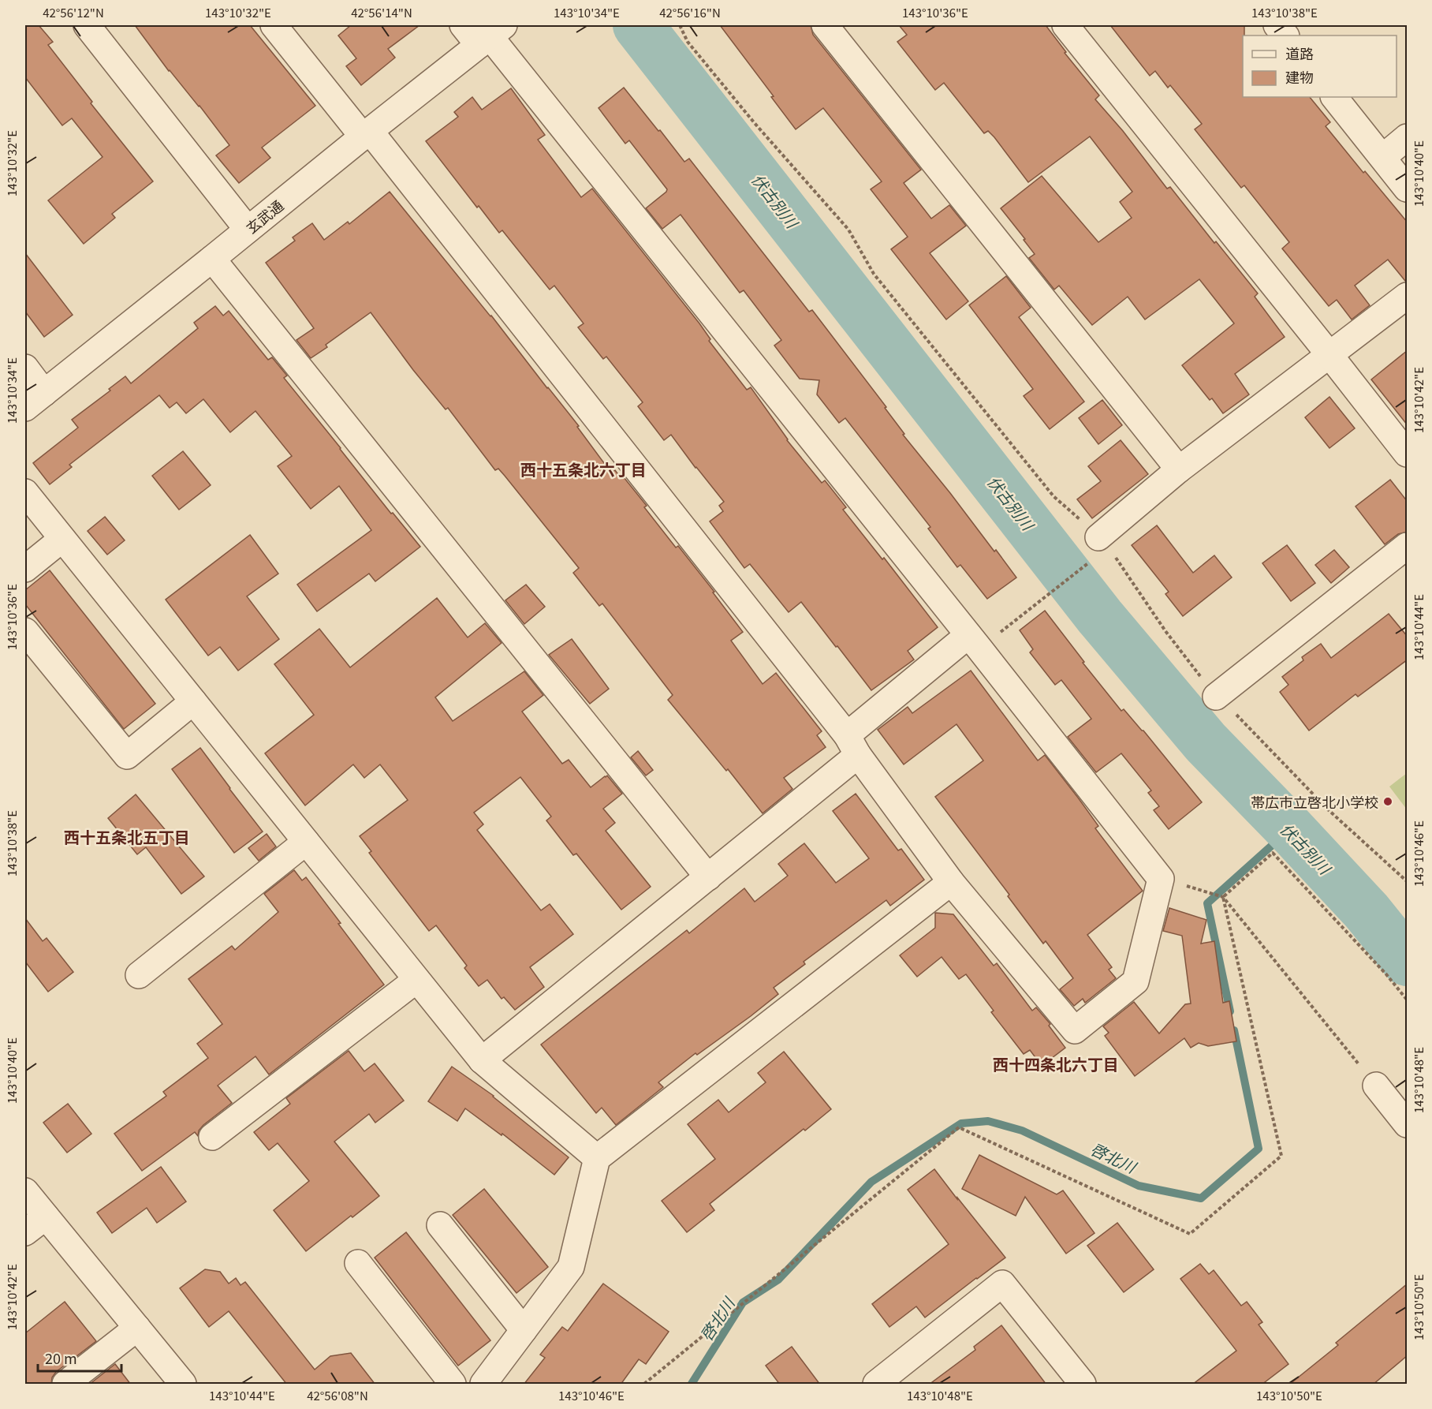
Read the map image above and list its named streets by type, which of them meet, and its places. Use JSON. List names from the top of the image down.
{
  "streets": {
    "street": ["玄武通"]
  },
  "districts": ["西十五条北六丁目", "西十五条北五丁目", "西十四条北六丁目"],
  "water": ["伏古別川", "啓北川"],
  "places": ["帯広市立啓北小学校"],
  "legend": ["道路", "建物"],
  "scale_bar": "20 m",
  "coordinates": [
    "42°56'12\"N",
    "143°10'32\"E",
    "42°56'14\"N",
    "143°10'34\"E",
    "42°56'16\"N",
    "143°10'36\"E",
    "143°10'38\"E",
    "143°10'40\"E",
    "143°10'42\"E",
    "143°10'44\"E",
    "143°10'46\"E",
    "143°10'48\"E",
    "143°10'50\"E",
    "42°56'08\"N"
  ]
}
